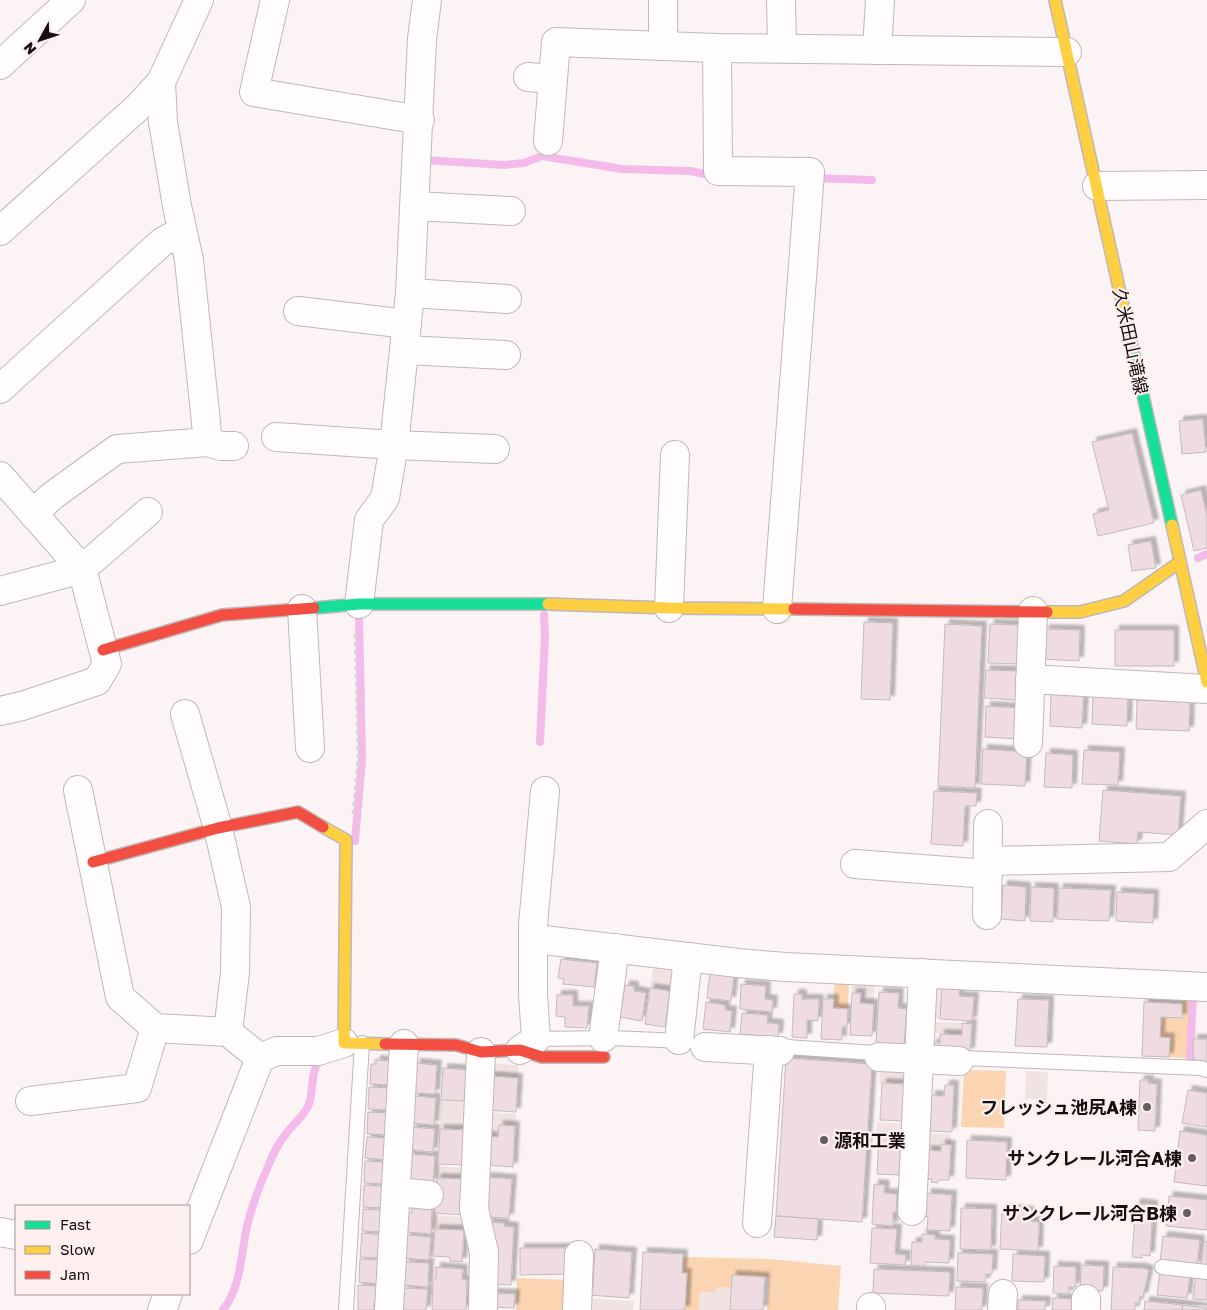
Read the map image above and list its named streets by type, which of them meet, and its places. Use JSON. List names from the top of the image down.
{
  "streets": {
    "street": ["久米田山滝線"]
  },
  "places": [
    "フレッシュ池尻A棟",
    "源和工業",
    "サンクレール河合A棟",
    "サンクレール河合B棟"
  ],
  "legend": ["Fast", "Slow", "Jam"],
  "north": "bottom left"
}
